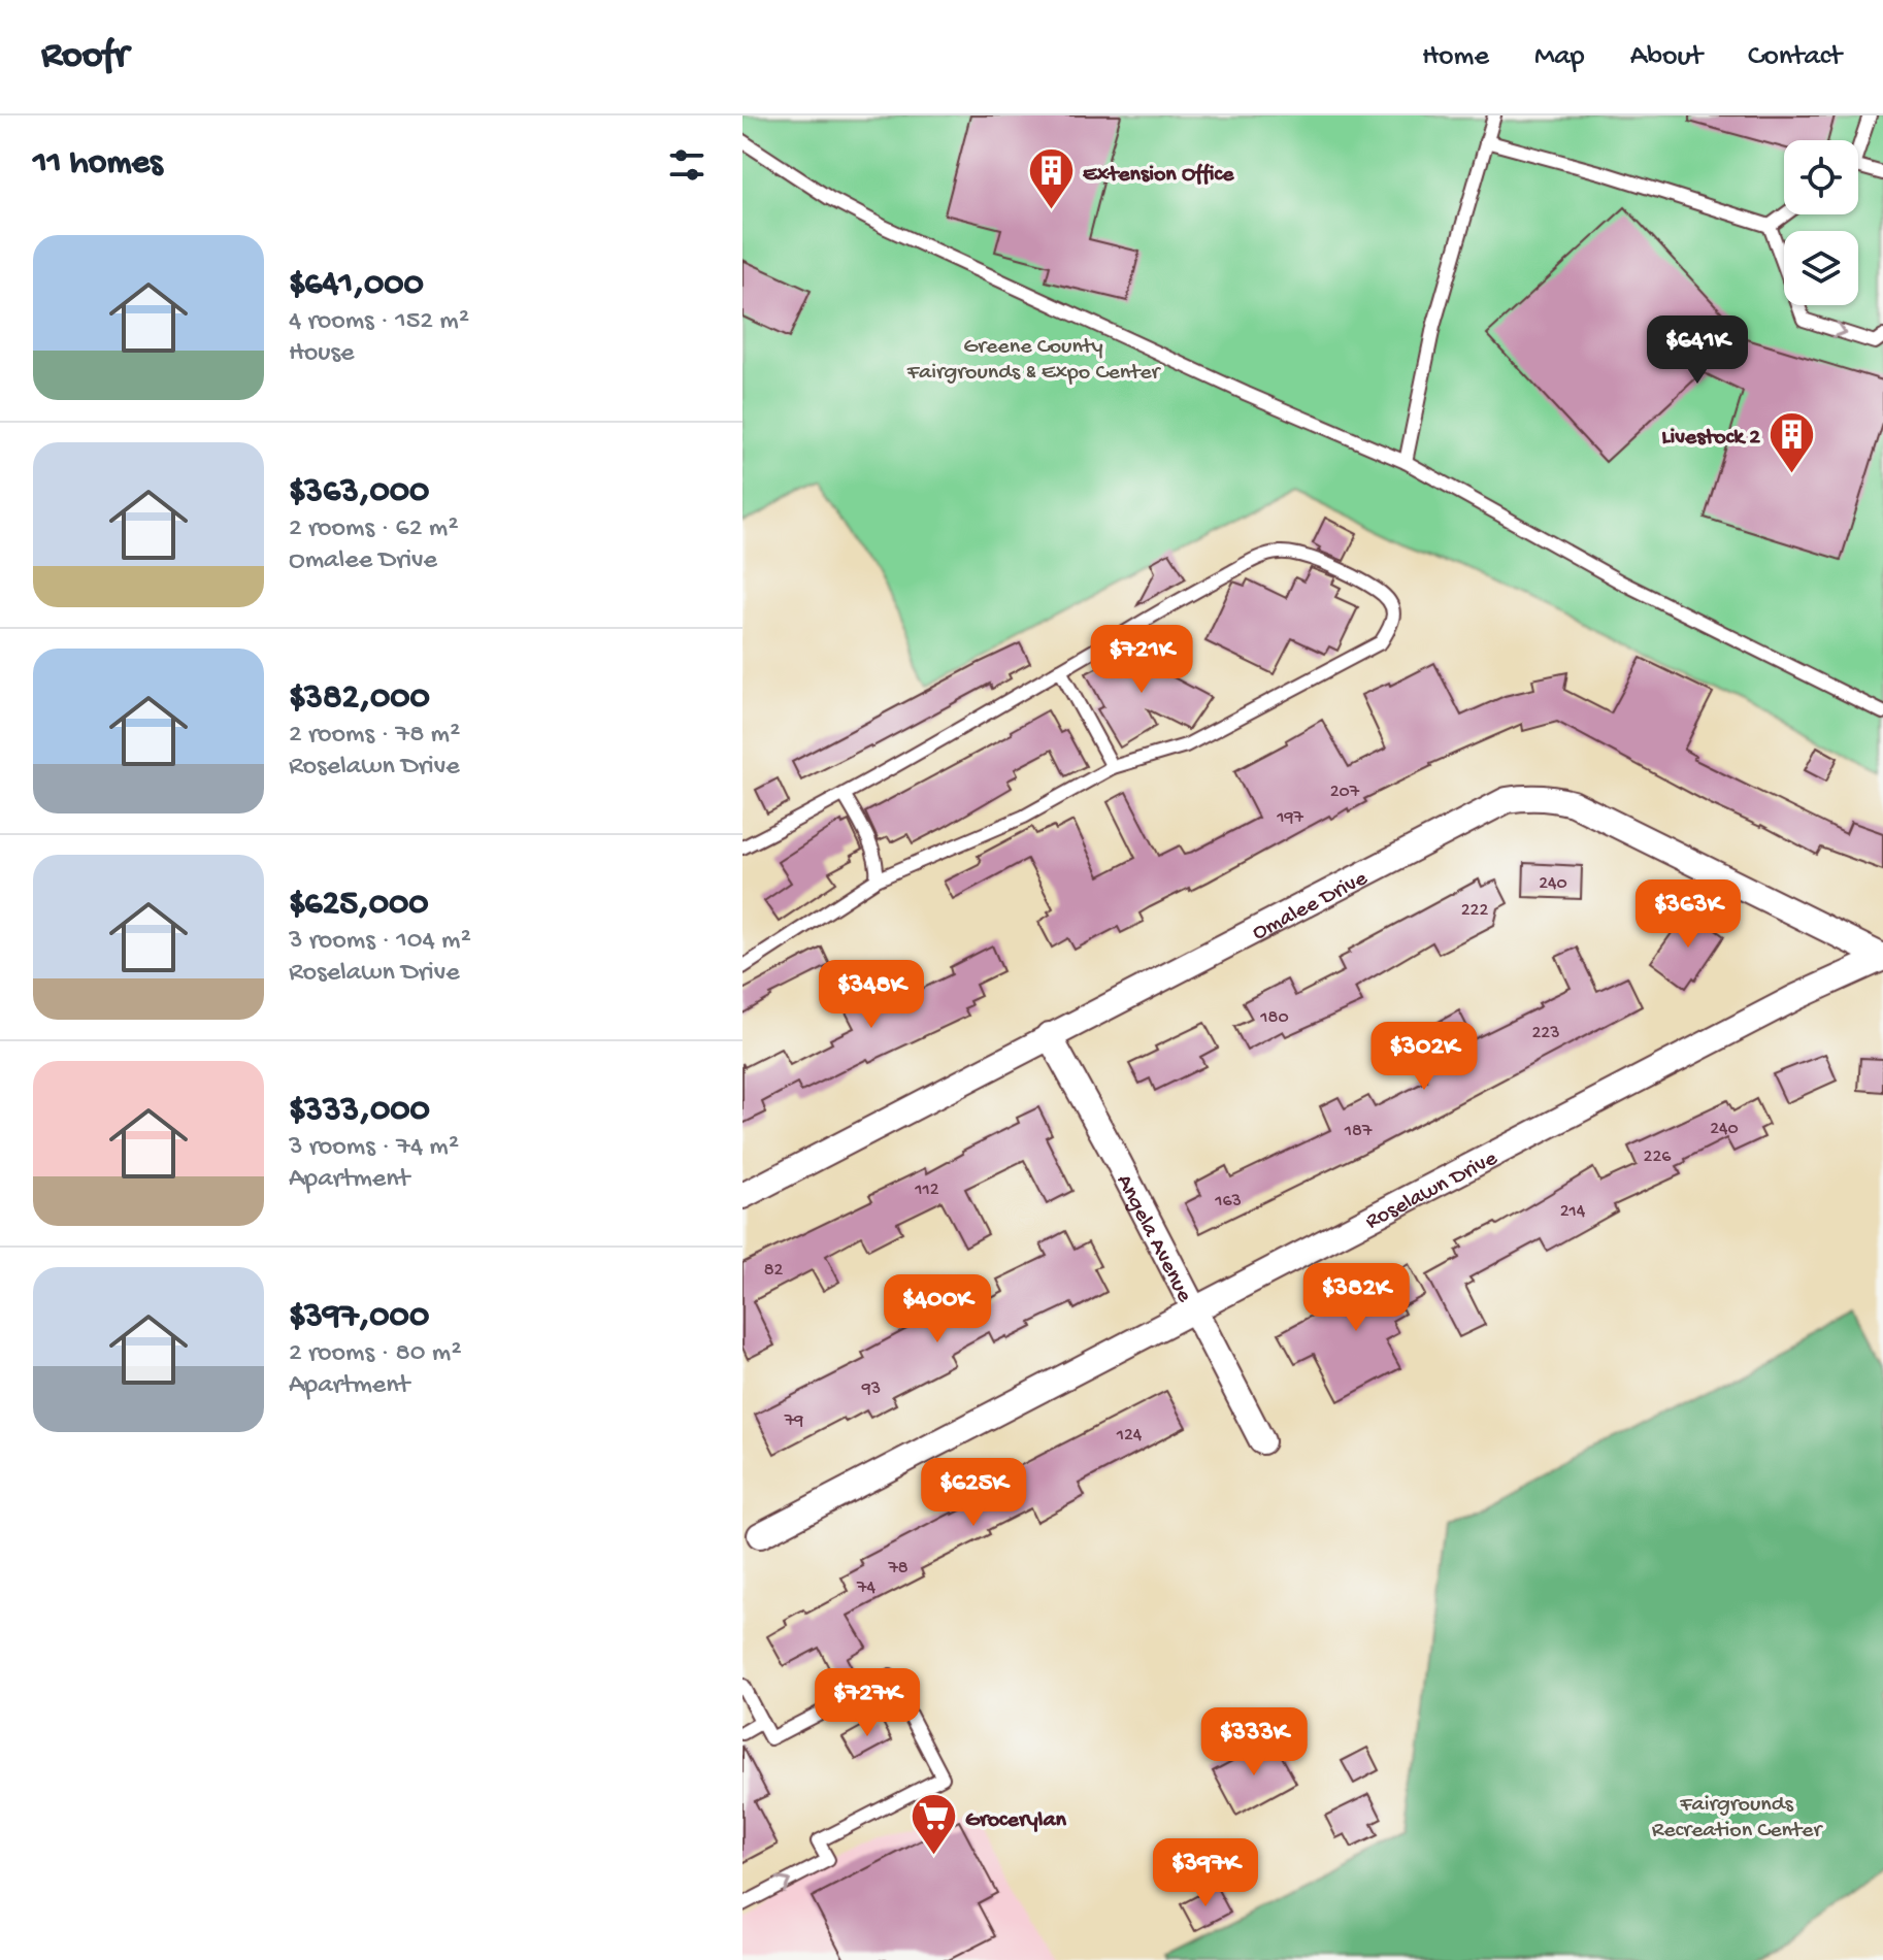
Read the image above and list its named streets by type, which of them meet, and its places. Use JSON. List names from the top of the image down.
{
  "streets": {
    "street": ["Omalee Drive", "Roselawn Drive", "Angela Avenue"]
  },
  "crossings": [
    ["Omalee Drive", "Roselawn Drive"],
    ["Omalee Drive", "Angela Avenue"],
    ["Roselawn Drive", "Angela Avenue"]
  ],
  "parks": ["Greene County Fairgrounds & Expo Center", "Fairgrounds Recreation Center"],
  "places": {
    "building": ["Extension Office", "Livestock 2"],
    "supermarket": ["Grocerylan"]
  },
  "house_numbers": [
    "207",
    "197",
    "240",
    "222",
    "180",
    "223",
    "240",
    "187",
    "226",
    "112",
    "163",
    "214",
    "82",
    "93",
    "79",
    "124",
    "78",
    "74"
  ],
  "page": {
    "header": "Roofr",
    "nav": [
      "Home",
      "Map",
      "About",
      "Contact"
    ],
    "heading": "11 homes",
    "list": [
      {
        "name": "$641,000",
        "note": "4 rooms · 152 m² · House"
      },
      {
        "name": "$363,000",
        "note": "2 rooms · 62 m² · Omalee Drive"
      },
      {
        "name": "$382,000",
        "note": "2 rooms · 78 m² · Roselawn Drive"
      },
      {
        "name": "$625,000",
        "note": "3 rooms · 104 m² · Roselawn Drive"
      },
      {
        "name": "$333,000",
        "note": "3 rooms · 74 m² · Apartment"
      },
      {
        "name": "$397,000",
        "note": "2 rooms · 80 m² · Apartment"
      }
    ],
    "price": [
      "$641K",
      "$721K",
      "$363K",
      "$348K",
      "$302K",
      "$382K",
      "$400K",
      "$625K",
      "$727K",
      "$333K",
      "$397K"
    ]
  }
}
